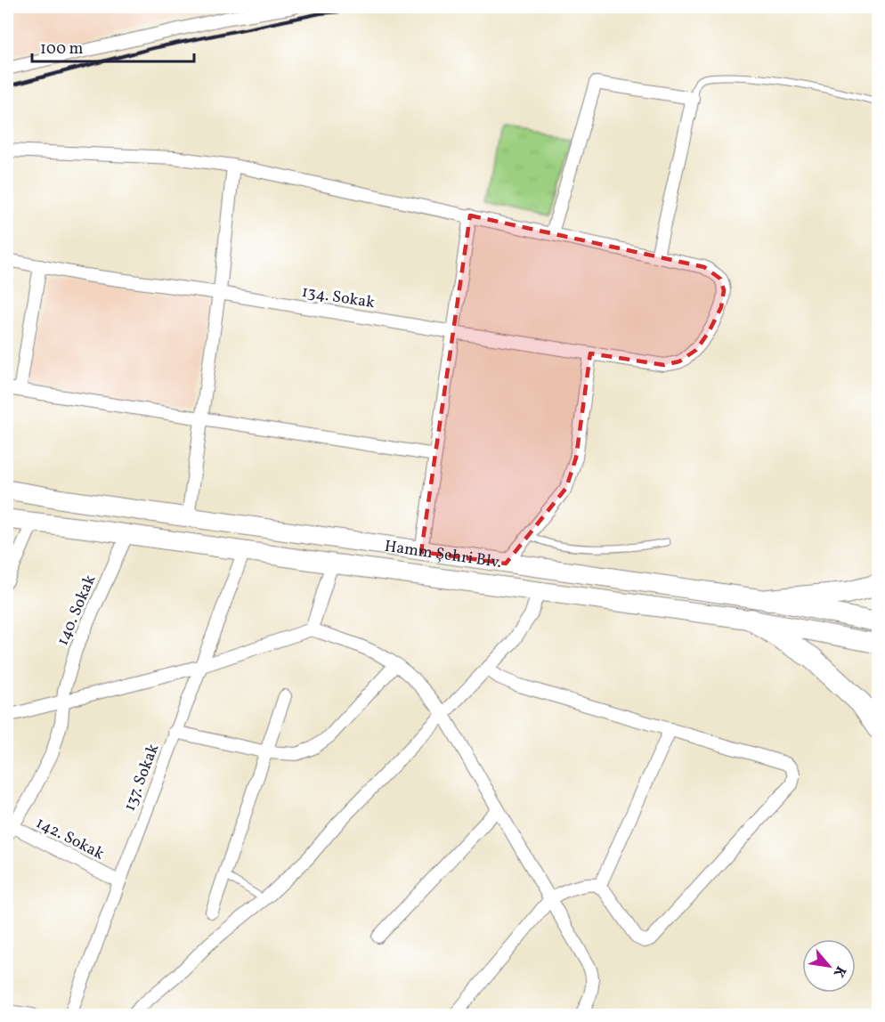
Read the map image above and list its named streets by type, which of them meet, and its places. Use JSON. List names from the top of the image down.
{
  "streets": {
    "main road": ["Hamm Şehri Blv."],
    "street": [
      "134. Sokak",
      "140. Sokak",
      "137. Sokak",
      "142. Sokak"
    ]
  },
  "crossings": [
    ["Hamm Şehri Blv.", "140. Sokak"],
    ["Hamm Şehri Blv.", "137. Sokak"],
    ["140. Sokak", "142. Sokak"],
    ["137. Sokak", "142. Sokak"]
  ],
  "scale_bar": "100 m",
  "north": "bottom right"
}
